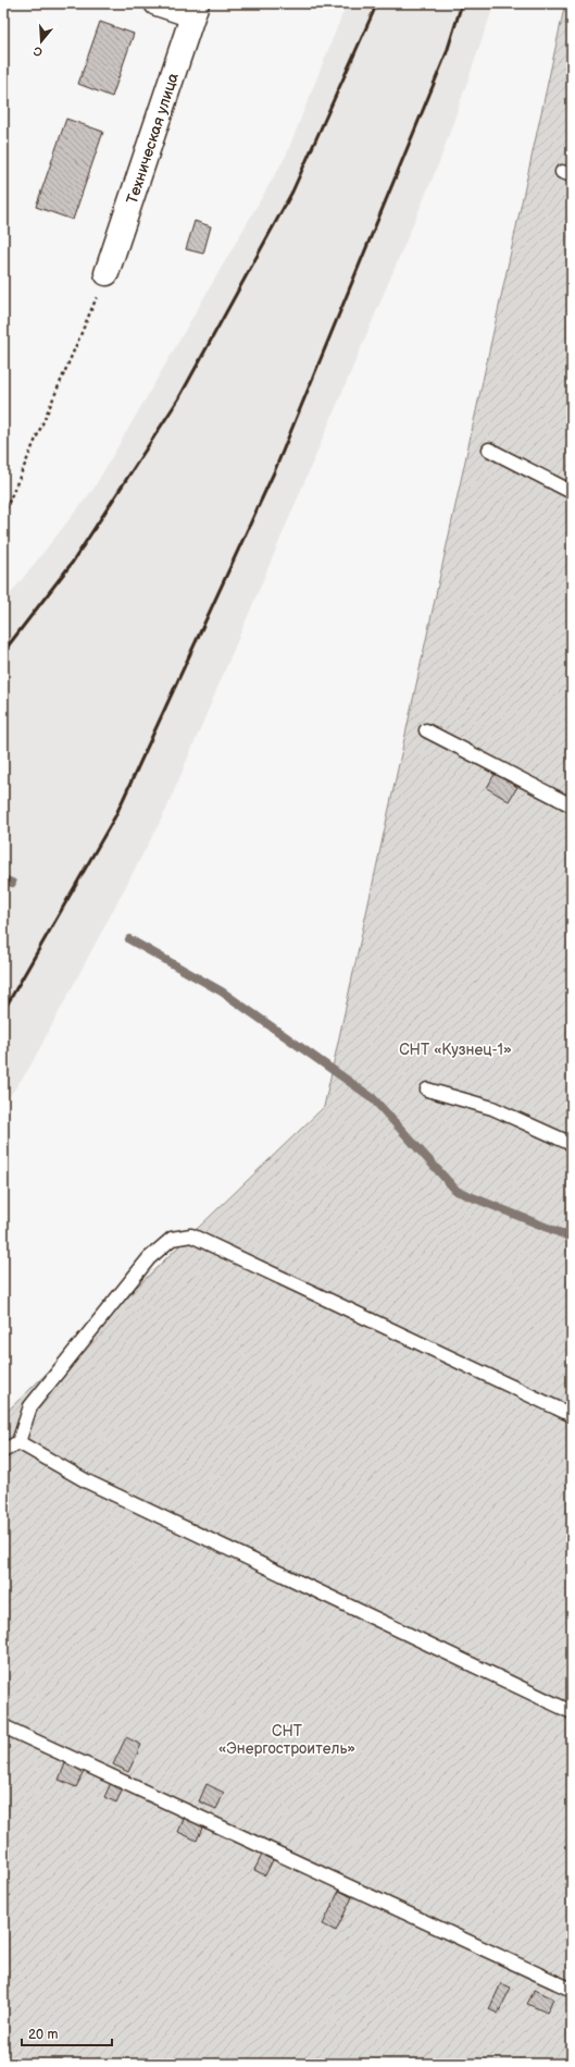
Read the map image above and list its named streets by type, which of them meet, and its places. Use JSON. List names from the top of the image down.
{
  "streets": {
    "street": ["Техническая улица"]
  },
  "parks": ["СНТ «Кузнец-1»", "СНТ «Энергостроитель»"],
  "scale_bar": "20 m",
  "north": "bottom"
}
